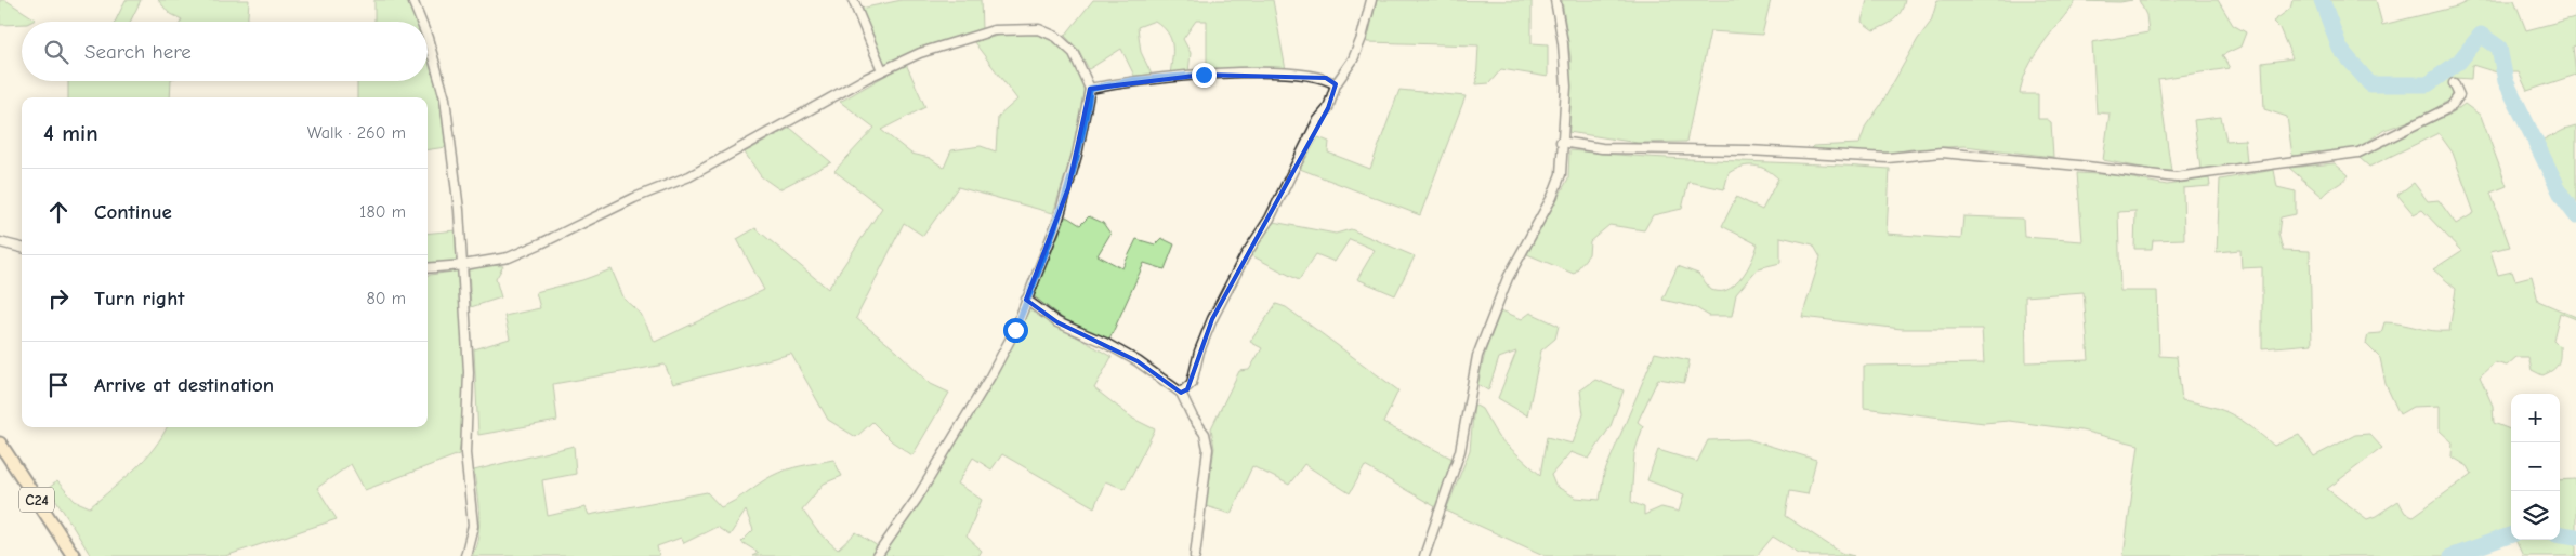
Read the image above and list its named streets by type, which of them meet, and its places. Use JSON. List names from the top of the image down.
{
  "streets": {
    "main road": ["C24"]
  },
  "page": {
    "search": "Search here",
    "heading": ["4 min", "Walk · 260 m"],
    "list": [
      ["Continue", "180 m"],
      ["Turn right", "80 m"],
      "Arrive at destination"
    ],
    "map_buttons": ["+", "−"]
  }
}
